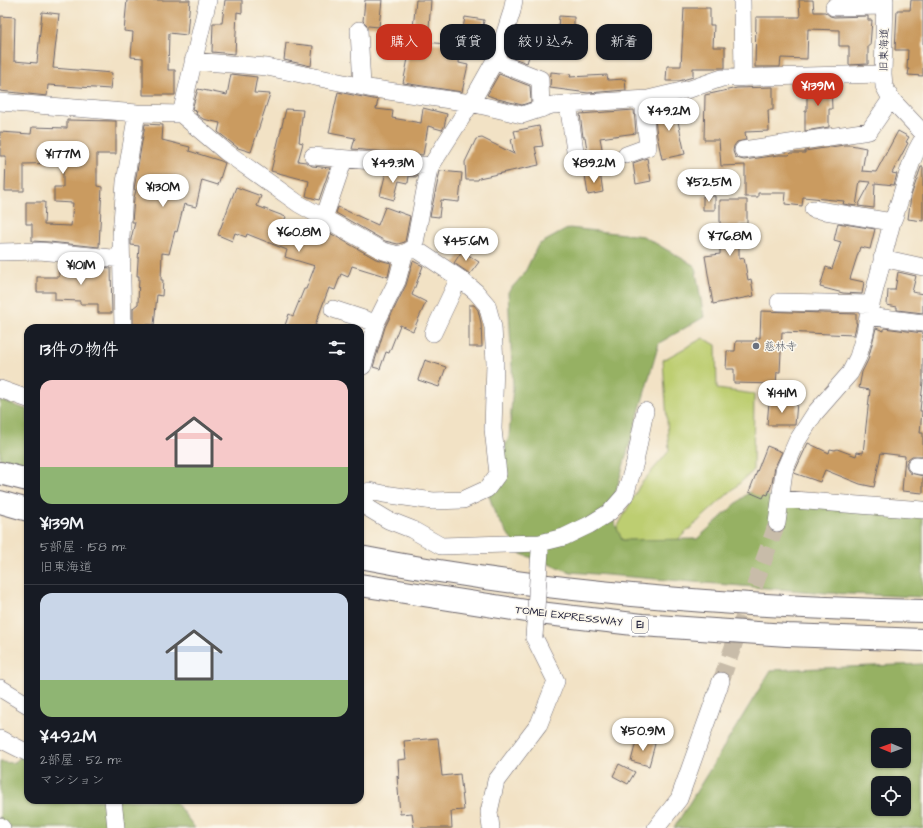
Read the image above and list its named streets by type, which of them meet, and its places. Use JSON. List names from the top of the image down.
{
  "streets": {
    "highway": ["TOMEI EXPRESSWAY", "E1"],
    "street": ["旧東海道"]
  },
  "places": ["慈林寺"],
  "north": "left",
  "page": {
    "chip": [
      "購入",
      "賃貸",
      "絞り込み",
      "新着"
    ],
    "price": [
      "¥139M",
      "¥49.2M",
      "¥177M",
      "¥49.3M",
      "¥89.2M",
      "¥52.5M",
      "¥130M",
      "¥60.8M",
      "¥76.8M",
      "¥45.6M",
      "¥101M",
      "¥141M",
      "¥50.9M"
    ],
    "heading": "13件の物件",
    "list": [
      {
        "name": "¥139M",
        "note": "5部屋 · 158 m² · 旧東海道"
      },
      {
        "name": "¥49.2M",
        "note": "2部屋 · 52 m² · マンション"
      }
    ]
  }
}
